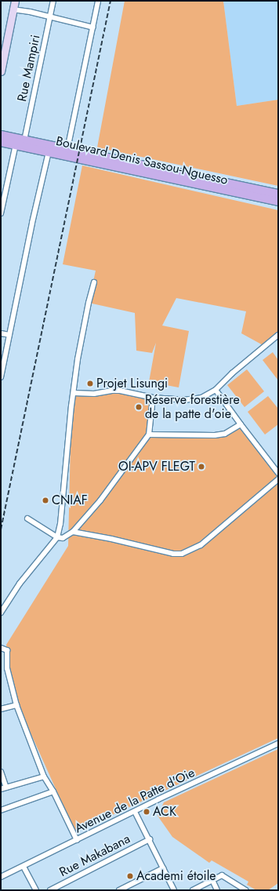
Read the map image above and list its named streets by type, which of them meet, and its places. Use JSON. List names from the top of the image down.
{
  "streets": {
    "main road": ["Boulevard Denis Sassou-Nguesso"],
    "street": ["Rue Mampiri", "Avenue de la Patte d'Oie", "Rue Makabana"]
  },
  "crossings": [
    ["Rue Mampiri", "Boulevard Denis Sassou-Nguesso"]
  ],
  "places": [
    "Projet Lisungi",
    "Réserve forestière de la patte d'oie",
    "OI-APV FLEGT",
    "CNIAF",
    "ACK",
    "Academi étoile"
  ]
}
